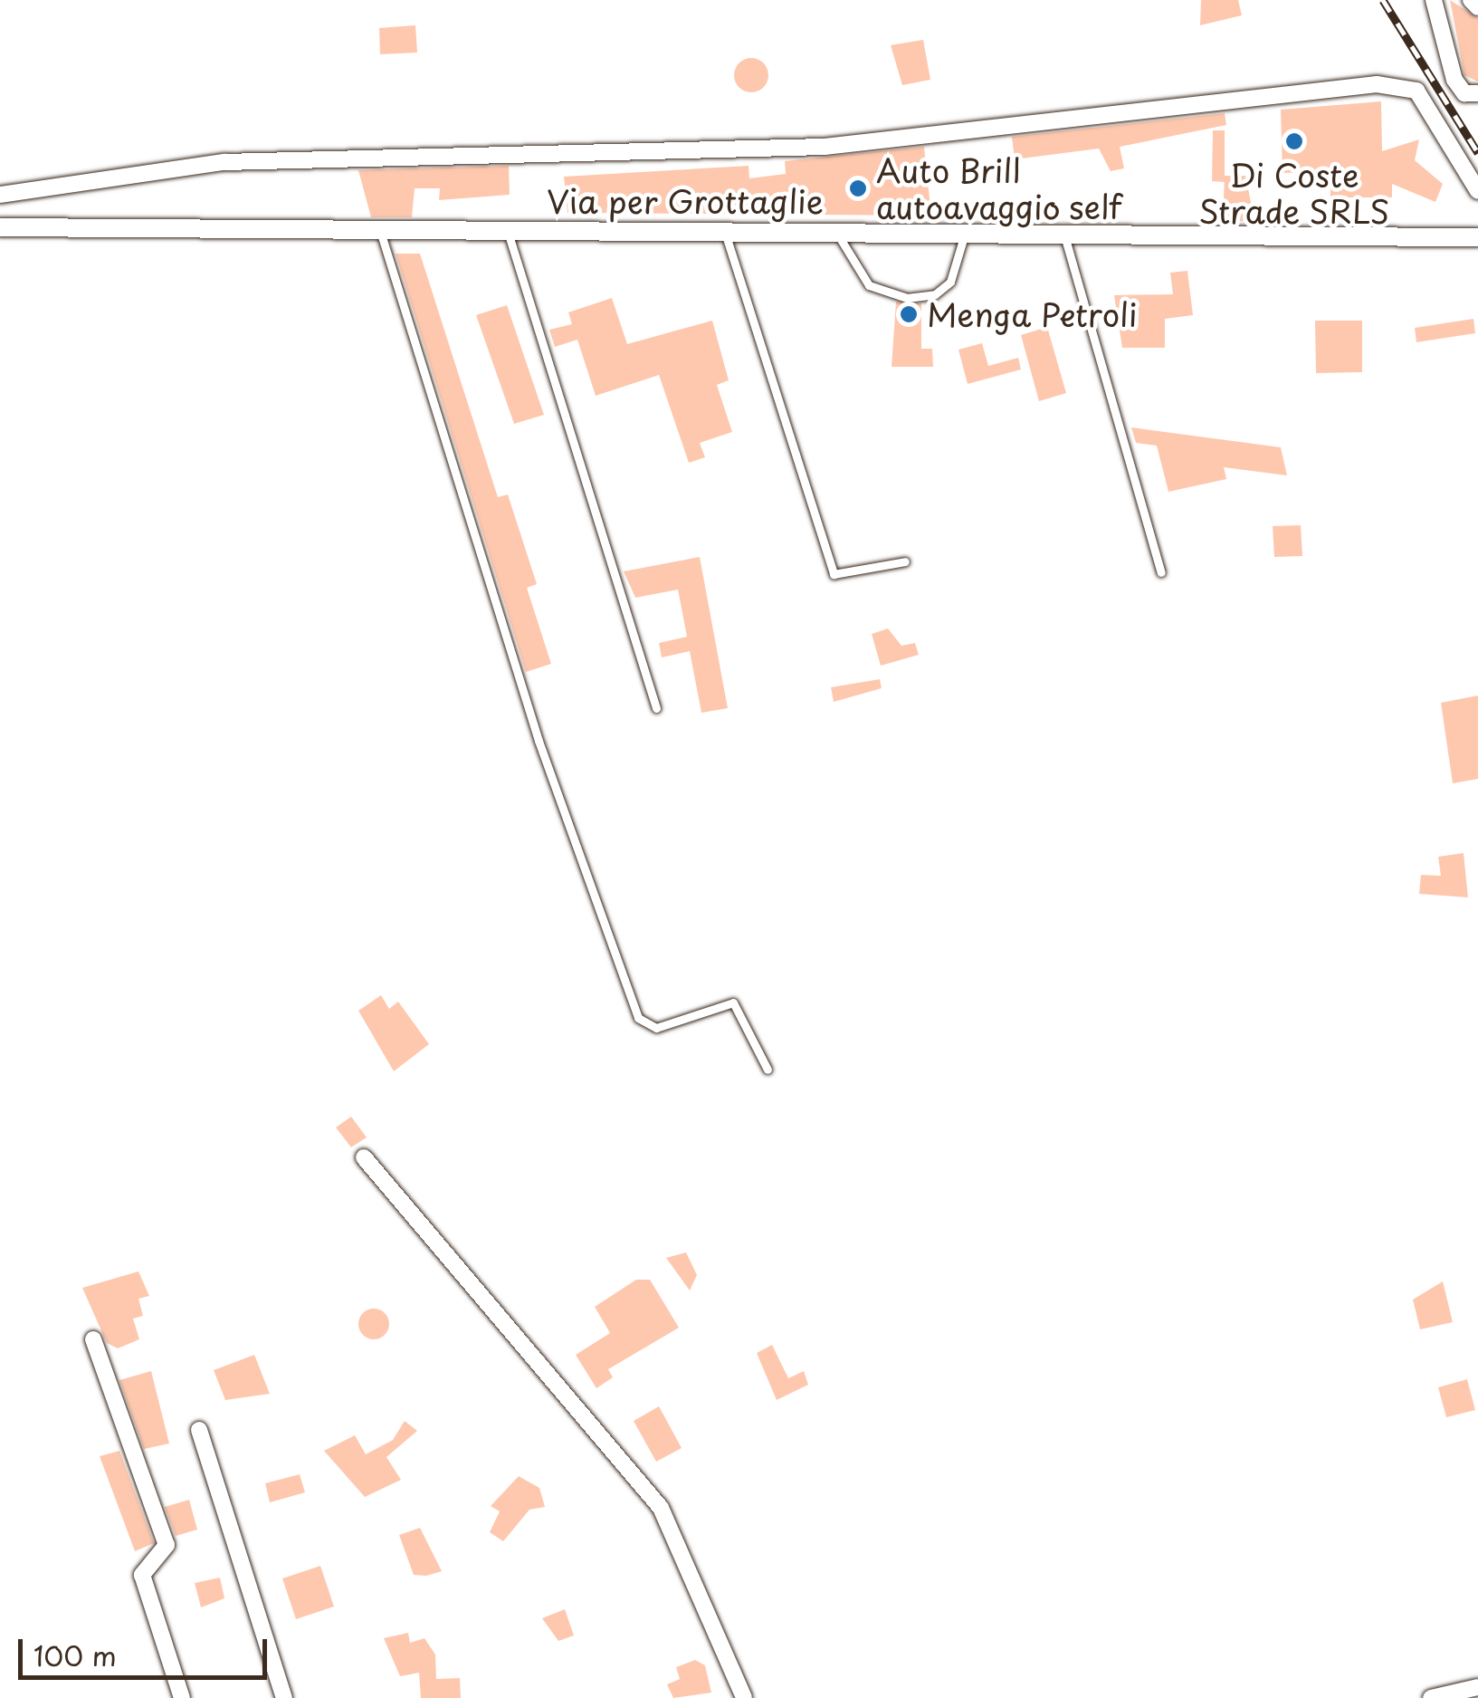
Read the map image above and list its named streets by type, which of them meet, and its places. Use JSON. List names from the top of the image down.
{
  "streets": {
    "street": ["Via per Grottaglie"]
  },
  "places": ["Di Coste Strade SRLS", "Auto Brill autoavaggio self", "Menga Petroli"],
  "scale_bar": "100 m"
}
